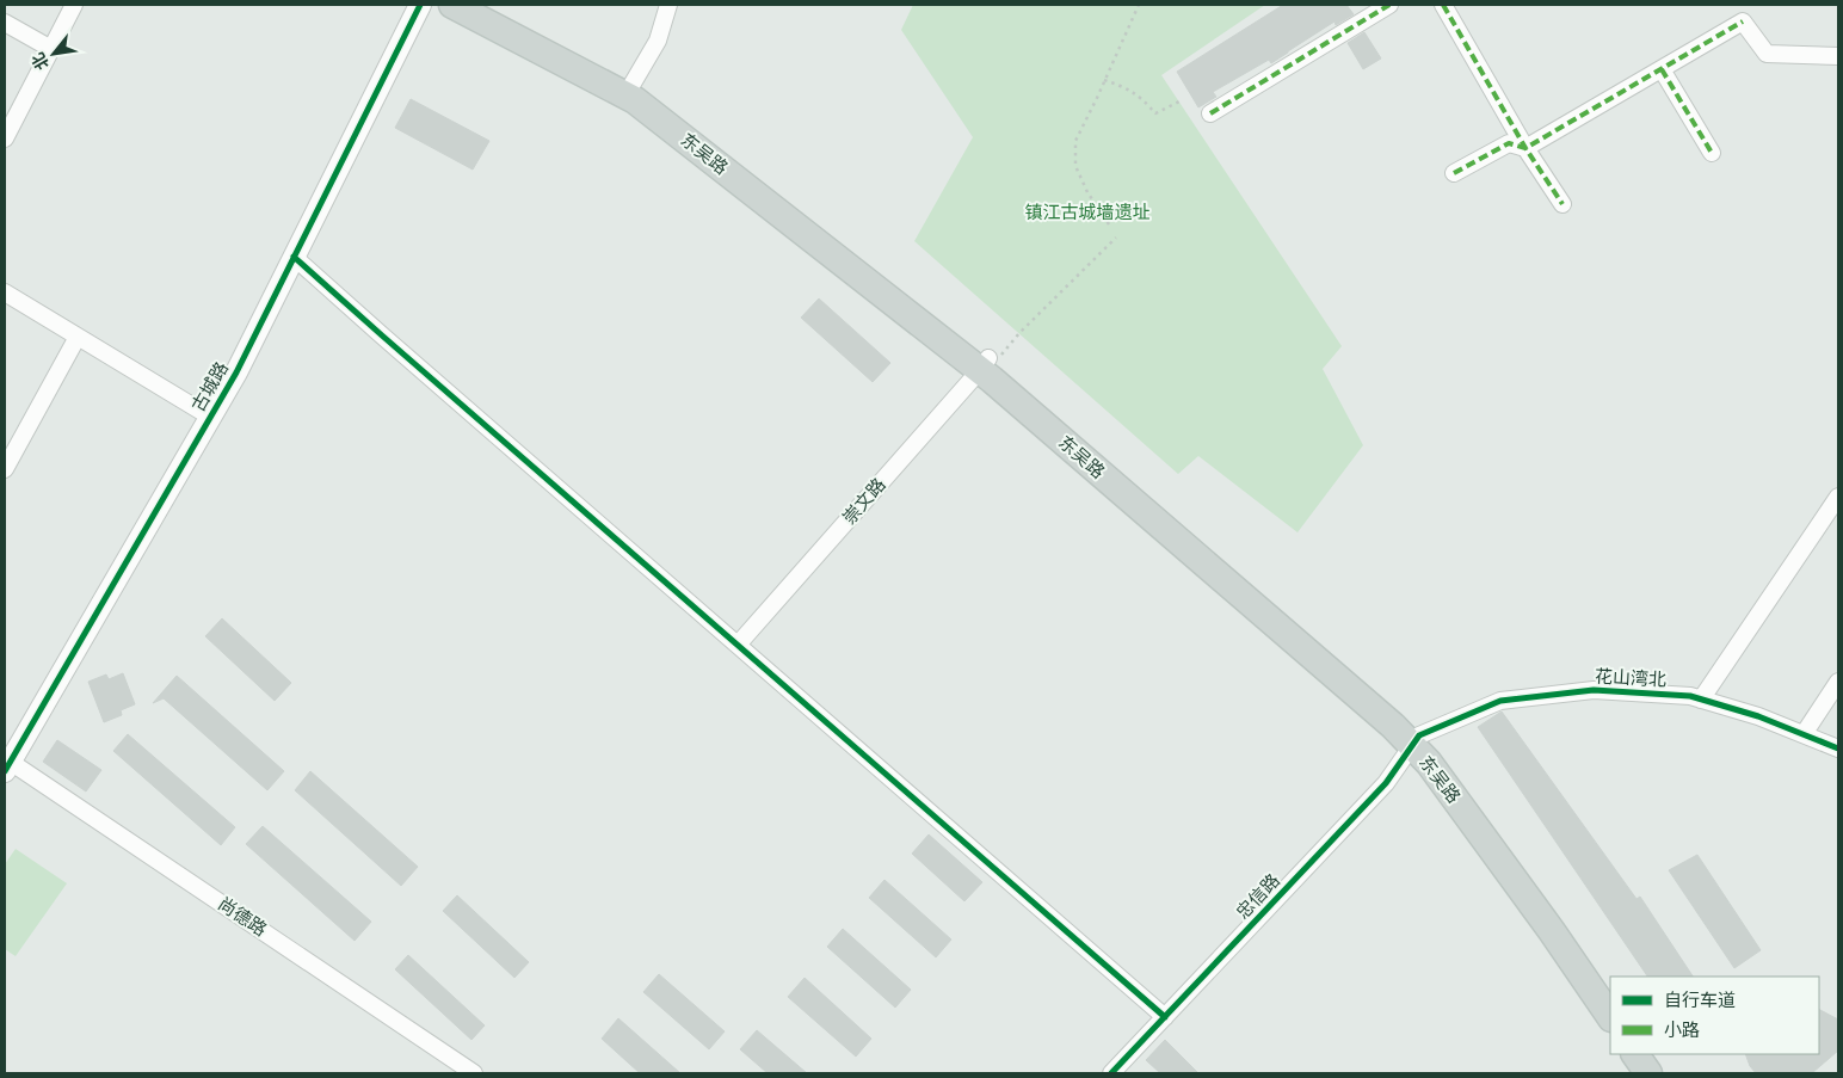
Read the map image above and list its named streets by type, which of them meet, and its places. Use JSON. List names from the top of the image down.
{
  "streets": {
    "main road": ["东吴路"],
    "street": [
      "古城路",
      "崇文路",
      "花山湾北",
      "忠信路",
      "尚德路"
    ]
  },
  "crossings": [
    ["东吴路", "崇文路"],
    ["东吴路", "花山湾北"],
    ["东吴路", "忠信路"],
    ["古城路", "尚德路"],
    ["花山湾北", "忠信路"]
  ],
  "parks": ["镇江古城墙遗址"],
  "legend": ["自行车道", "小路"],
  "north": "bottom left"
}
